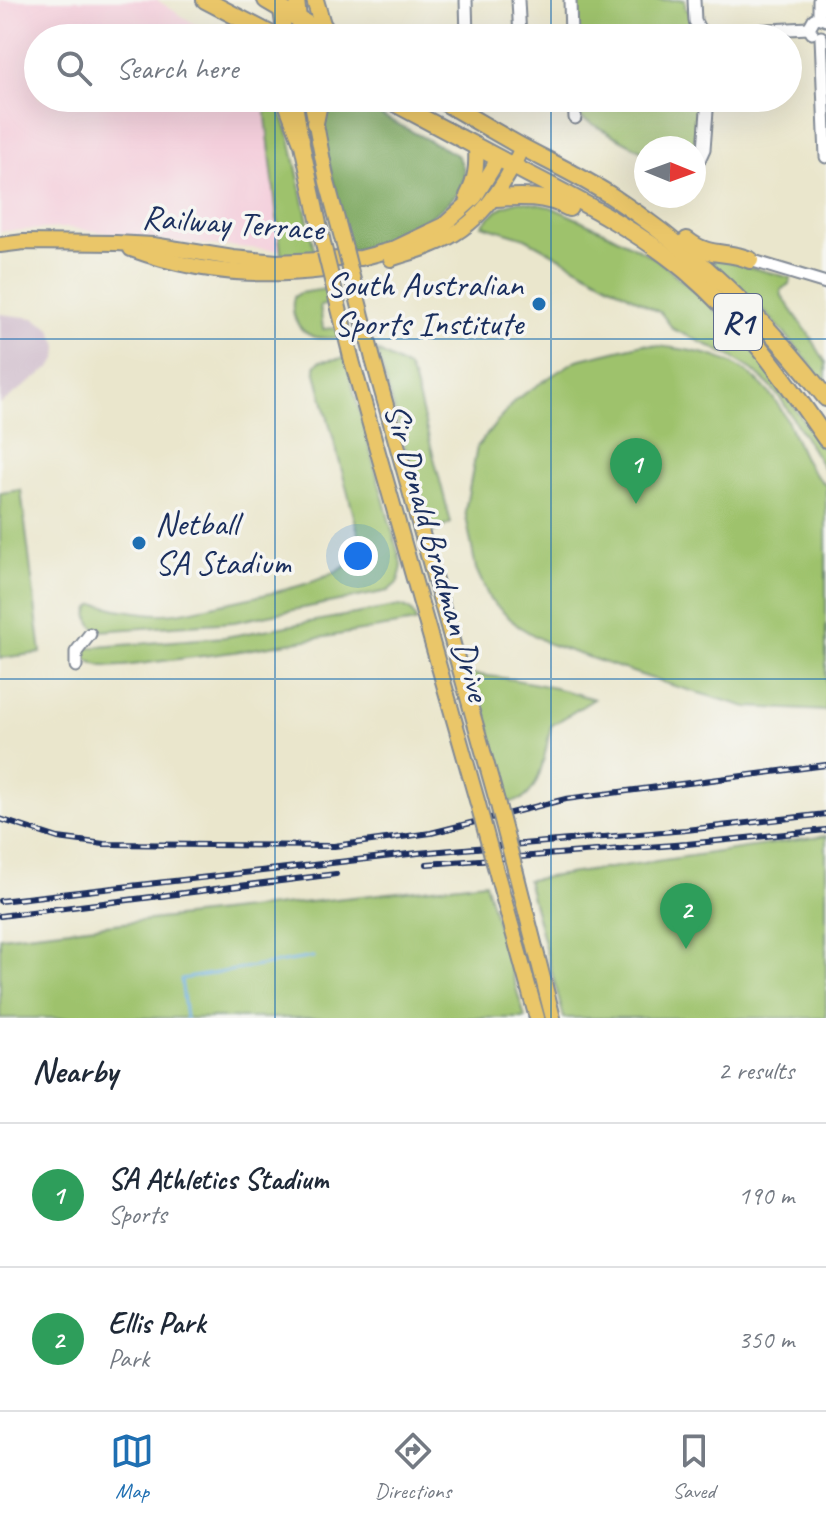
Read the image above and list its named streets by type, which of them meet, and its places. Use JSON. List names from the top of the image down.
{
  "streets": {
    "highway": ["R1"],
    "main road": ["Railway Terrace", "Sir Donald Bradman Drive"]
  },
  "crossings": [
    ["Railway Terrace", "R1"]
  ],
  "places": ["South Australian Sports Institute", "Netball SA Stadium"],
  "north": "right",
  "page": {
    "search": "Search here",
    "pins": ["1", "2"],
    "heading": ["Nearby", "2 results"],
    "list": [
      {
        "mark": "1",
        "name": "SA Athletics Stadium",
        "note": "Sports",
        "value": "190 m"
      },
      {
        "mark": "2",
        "name": "Ellis Park",
        "note": "Park",
        "value": "350 m"
      }
    ],
    "nav": ["Map", "Directions", "Saved"]
  }
}
